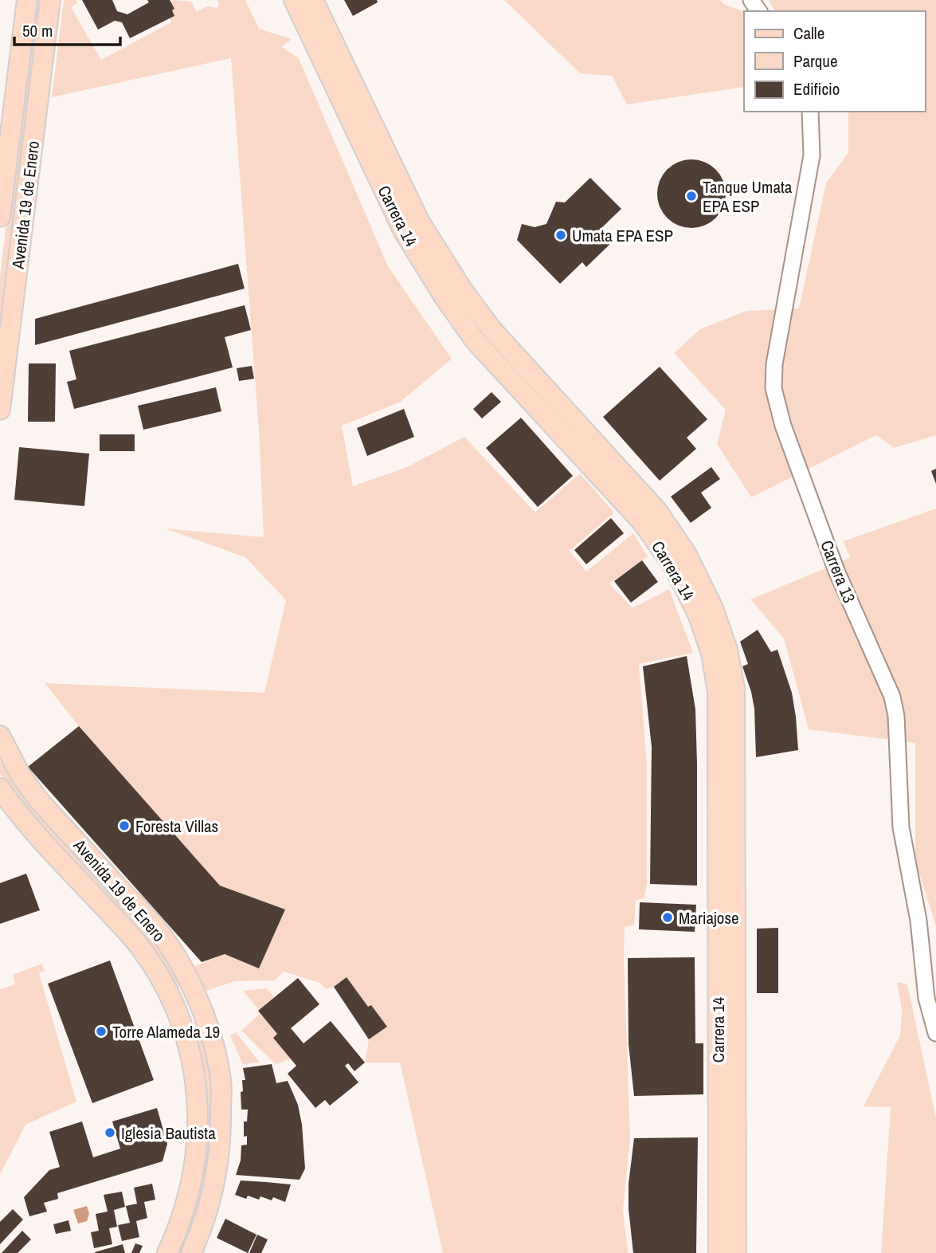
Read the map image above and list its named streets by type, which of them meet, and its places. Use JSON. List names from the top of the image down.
{
  "streets": {
    "main road": ["Avenida 19 de Enero", "Carrera 14"],
    "street": ["Carrera 13"]
  },
  "places": [
    "Tanque Umata EPA ESP",
    "Umata EPA ESP",
    "Foresta Villas",
    "Mariajose",
    "Torre Alameda 19",
    "Iglesia Bautista"
  ],
  "legend": ["Calle", "Parque", "Edificio"],
  "scale_bar": "50 m"
}
